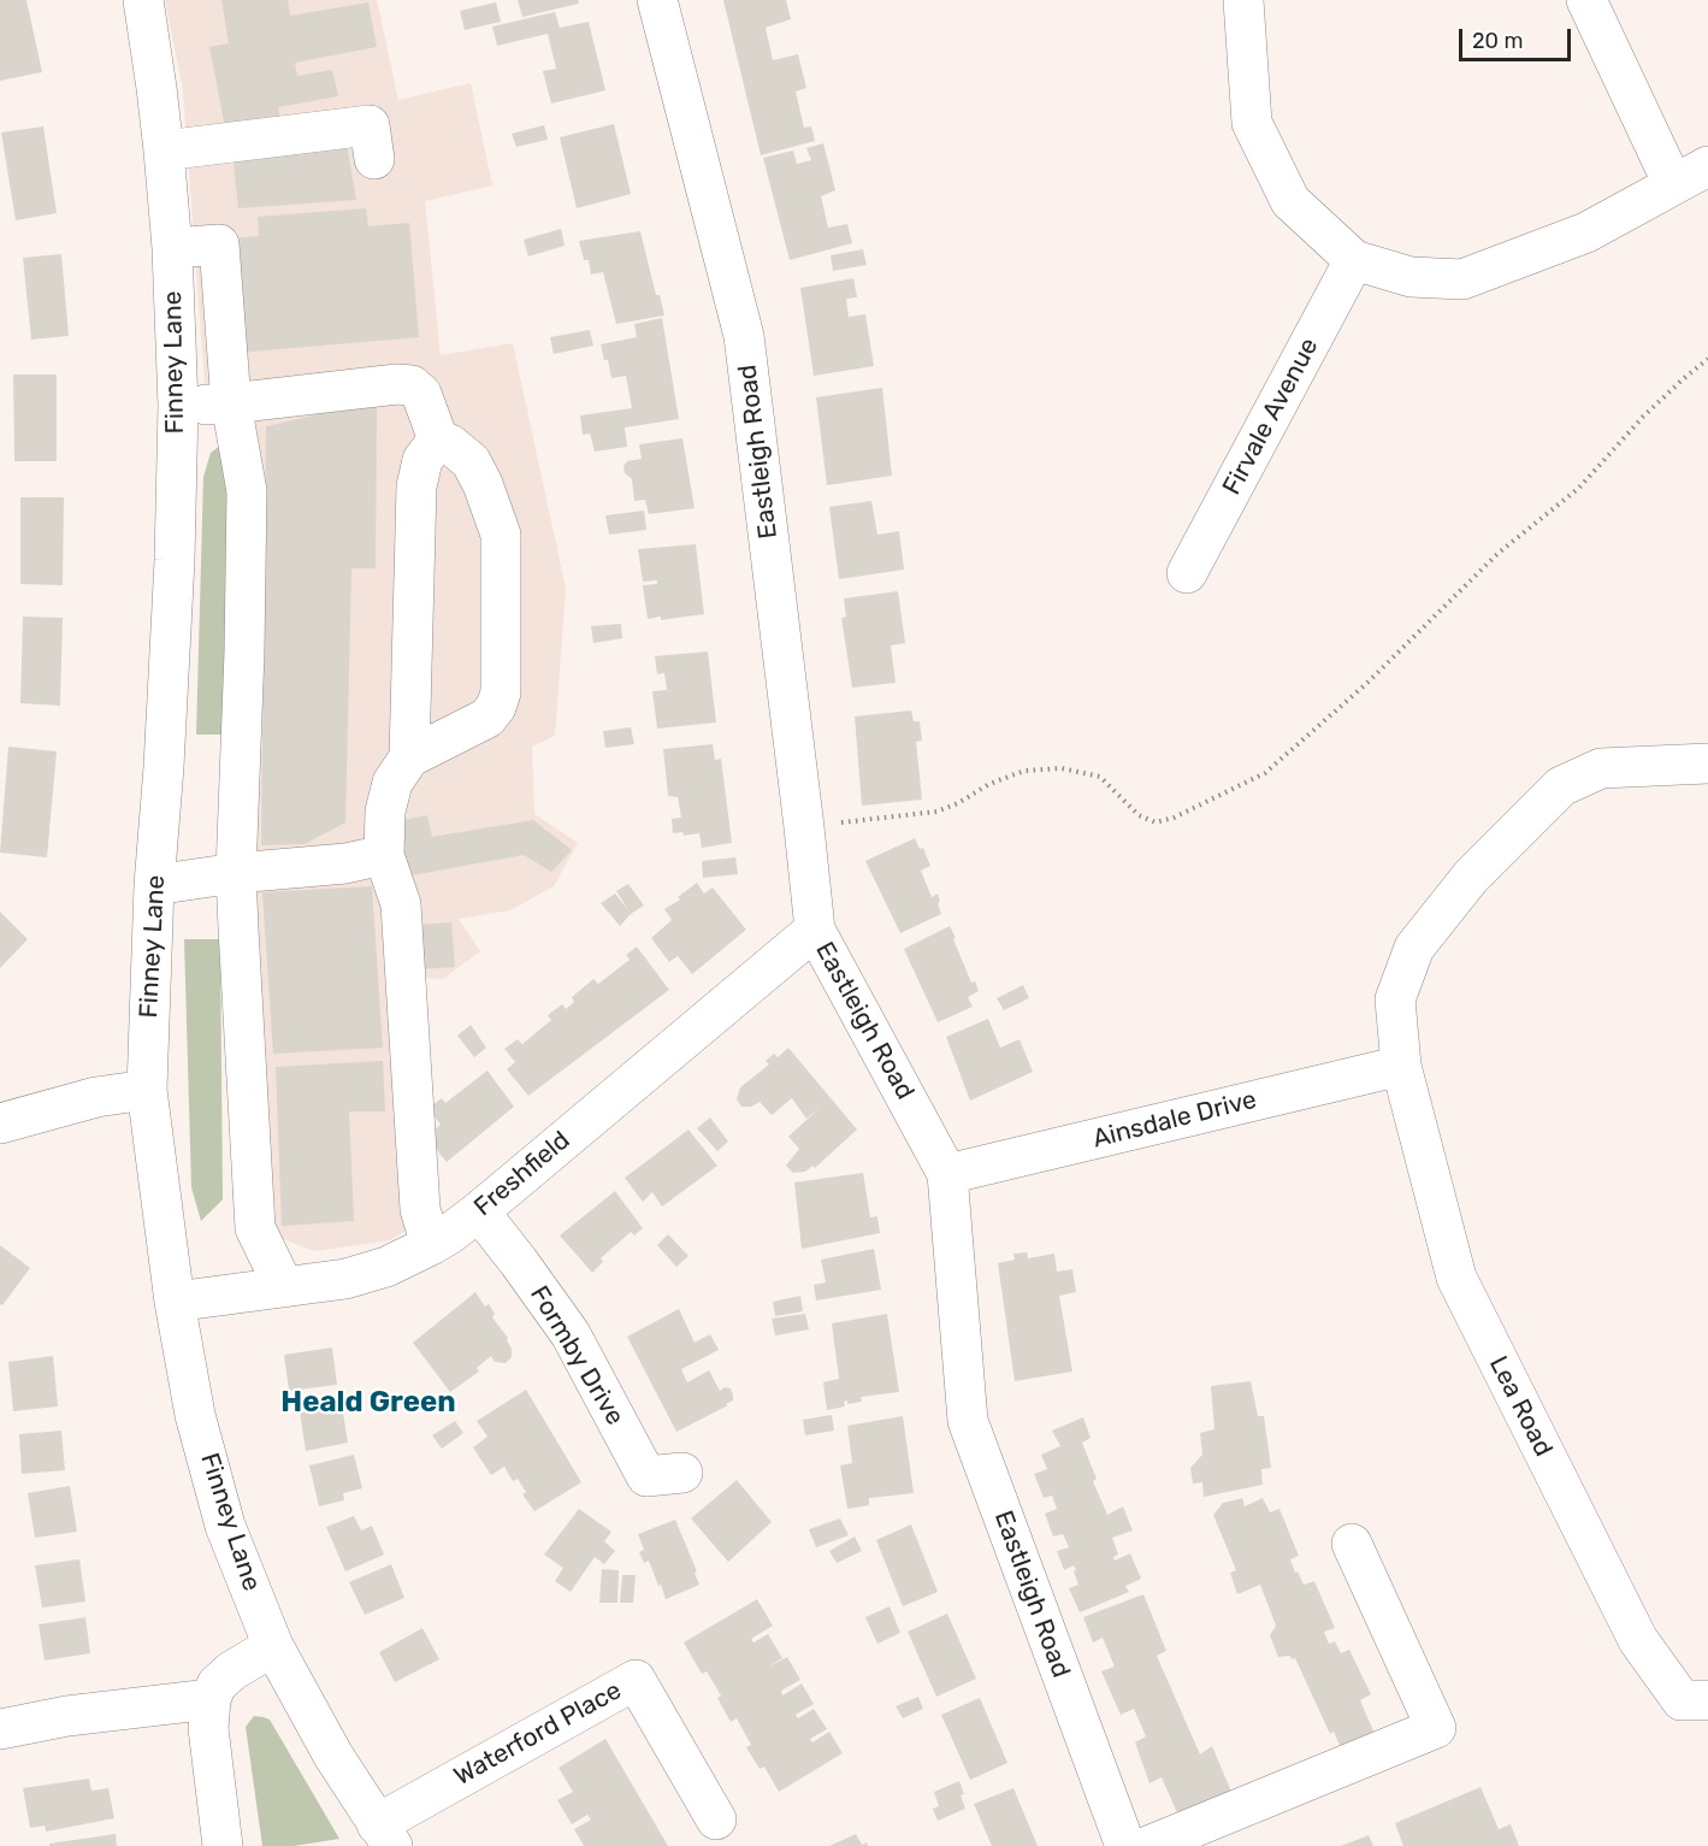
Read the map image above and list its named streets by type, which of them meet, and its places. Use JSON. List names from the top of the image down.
{
  "streets": {
    "street": [
      "Finney Lane",
      "Firvale Avenue",
      "Eastleigh Road",
      "Ainsdale Drive",
      "Freshfield",
      "Formby Drive",
      "Lea Road",
      "Waterford Place"
    ]
  },
  "crossings": [
    ["Finney Lane", "Freshfield"],
    ["Finney Lane", "Waterford Place"],
    ["Eastleigh Road", "Ainsdale Drive"],
    ["Eastleigh Road", "Freshfield"],
    ["Ainsdale Drive", "Lea Road"],
    ["Freshfield", "Formby Drive"]
  ],
  "districts": ["Heald Green"],
  "scale_bar": "20 m"
}
